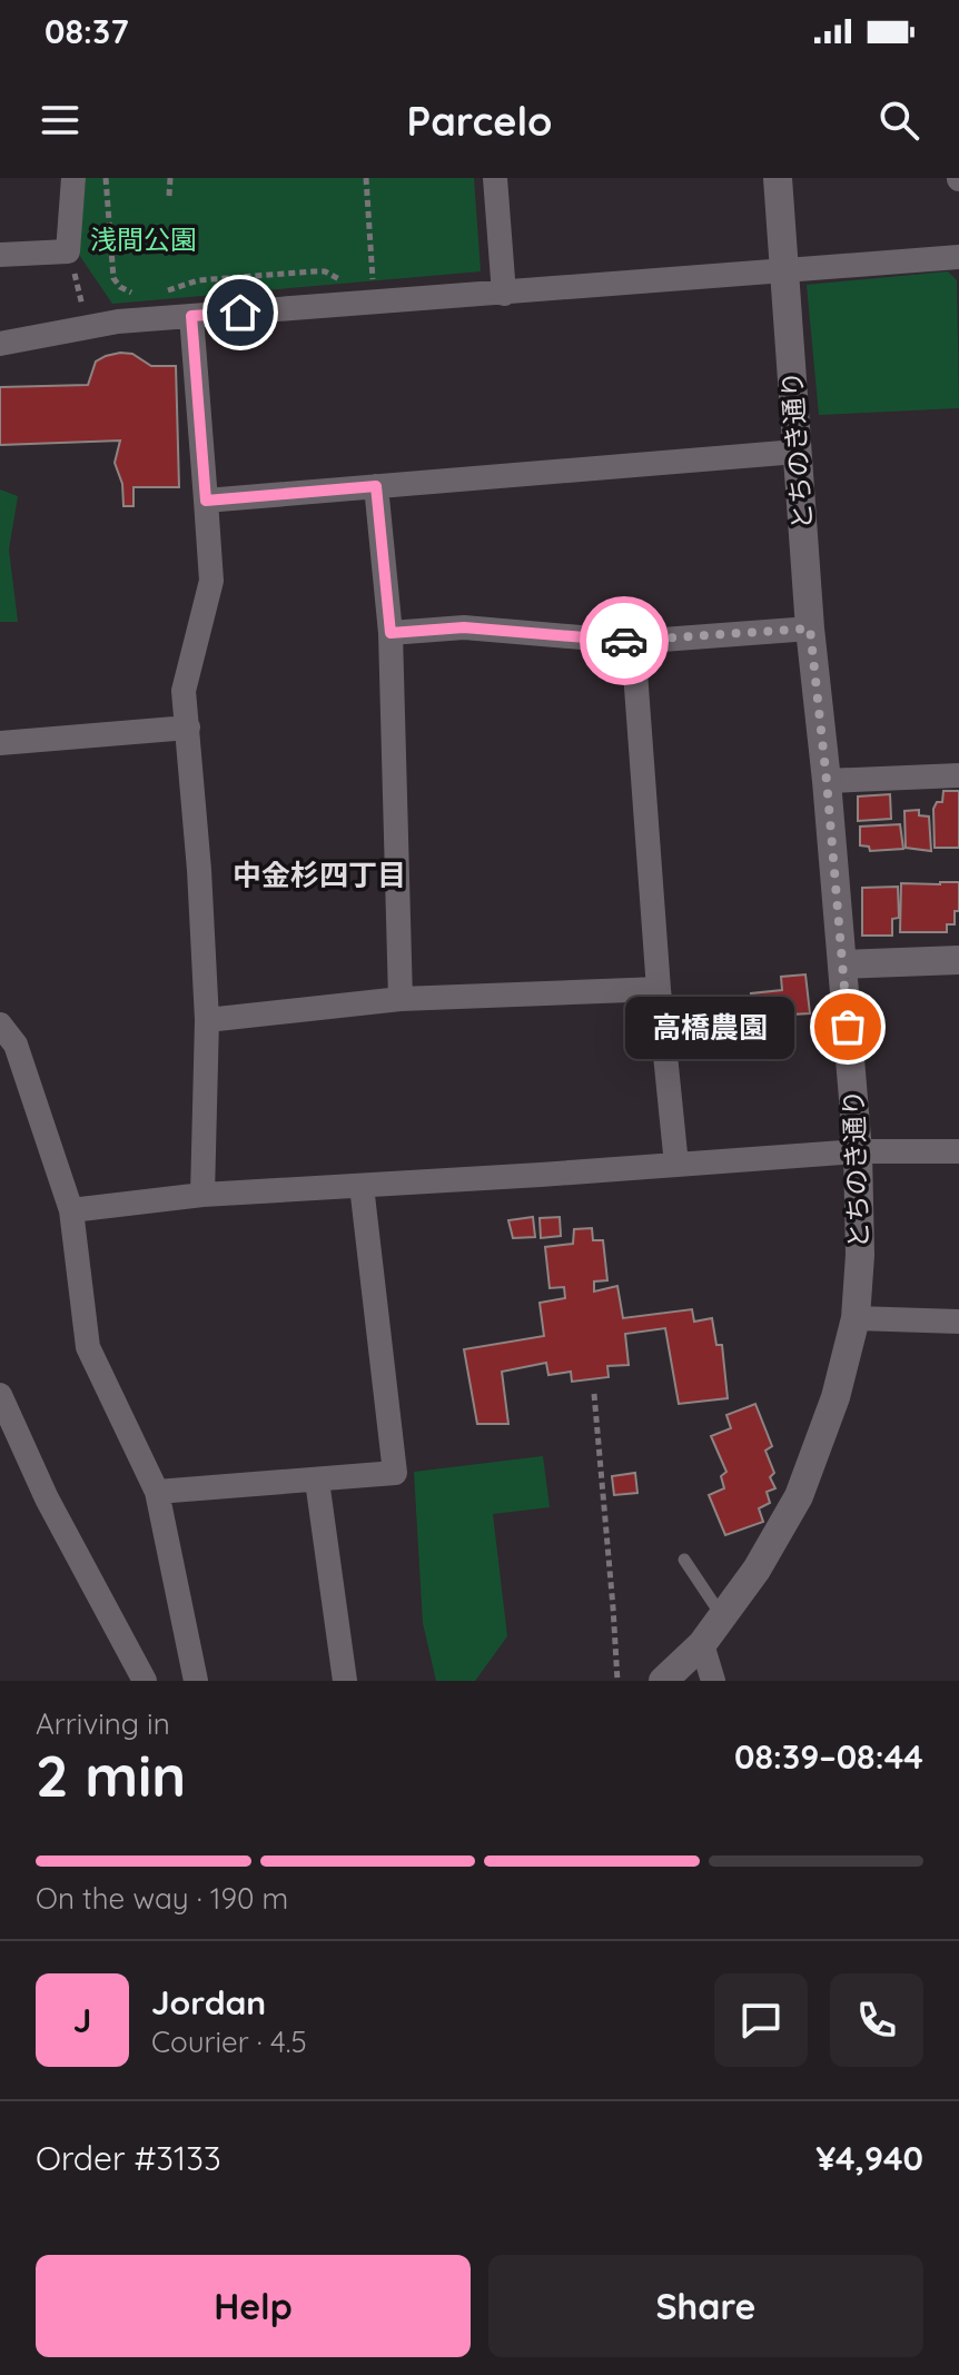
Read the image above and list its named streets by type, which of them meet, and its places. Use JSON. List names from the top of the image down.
{
  "streets": {
    "street": ["とちのき通り"]
  },
  "districts": ["中金杉四丁目"],
  "parks": ["浅間公園"],
  "places": ["高橋農園"],
  "page": {
    "status": "08:37",
    "header": "Parcelo",
    "bubble": "高橋農園",
    "heading": ["2 min", "Arriving in", "08:39–08:44"],
    "panel": [
      "Jordan",
      "Courier · 4.5",
      "Order #3133",
      "¥4,940"
    ],
    "bar": "On the way · 190 m",
    "round": "J",
    "buttons": ["Help", "Share"]
  }
}
